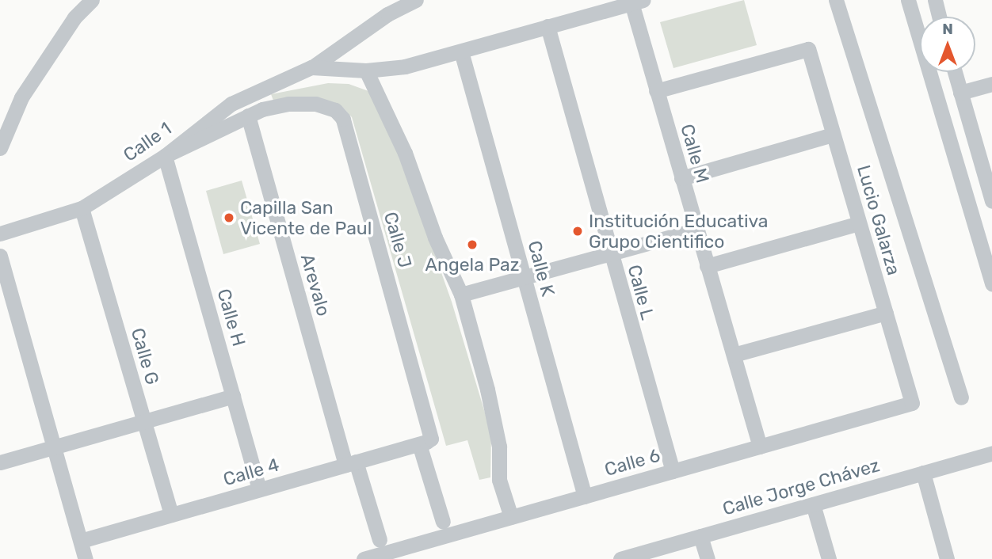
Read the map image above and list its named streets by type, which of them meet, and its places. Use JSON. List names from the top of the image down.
{
  "streets": {
    "street": [
      "Calle 1",
      "Calle M",
      "Lucio Galarza",
      "Calle J",
      "Calle K",
      "Arevalo",
      "Calle L",
      "Calle H",
      "Calle G",
      "Calle 6",
      "Calle 4",
      "Calle Jorge Chávez"
    ]
  },
  "crossings": [
    ["Calle 1", "Calle M"],
    ["Calle 1", "Calle J"],
    ["Calle 1", "Calle K"],
    ["Calle 1", "Calle L"],
    ["Calle 1", "Calle H"],
    ["Calle 1", "Calle G"],
    ["Calle M", "Lucio Galarza"],
    ["Calle M", "Calle 6"],
    ["Lucio Galarza", "Calle 6"],
    ["Calle J", "Arevalo"],
    ["Calle J", "Calle H"],
    ["Calle J", "Calle 4"],
    ["Calle K", "Calle 6"],
    ["Arevalo", "Calle 4"],
    ["Calle L", "Calle 6"],
    ["Calle H", "Calle 4"],
    ["Calle G", "Calle 4"]
  ],
  "places": ["Capilla San Vicente de Paul", "Institución Educativa Grupo Cientifico", "Angela Paz"],
  "north": "top"
}
